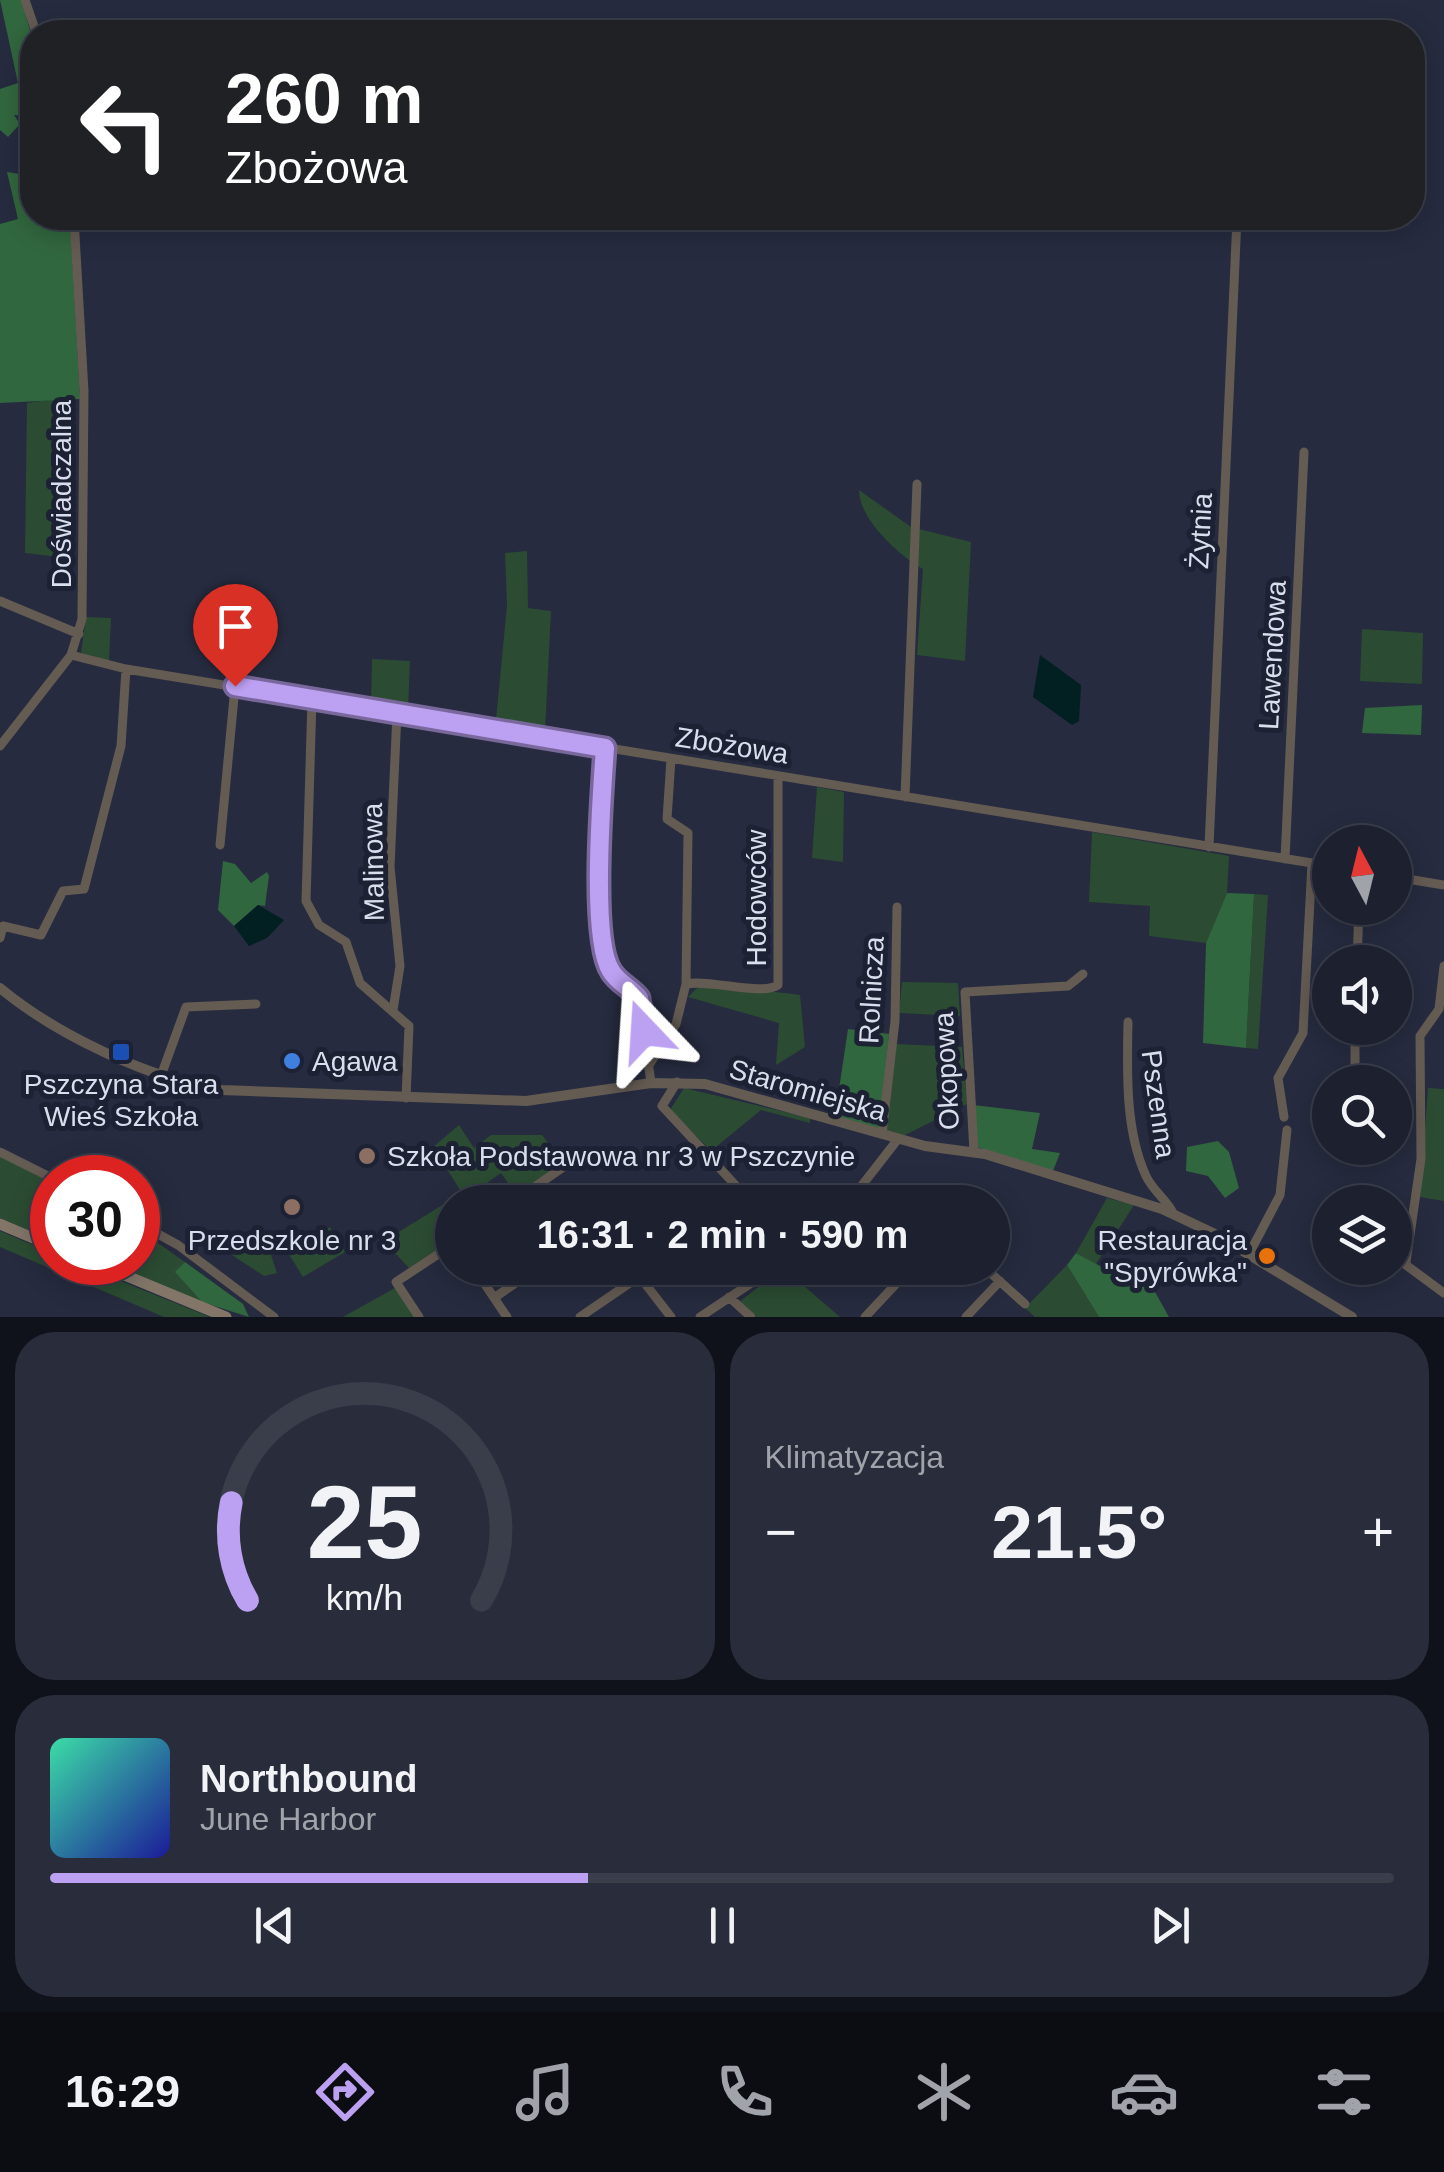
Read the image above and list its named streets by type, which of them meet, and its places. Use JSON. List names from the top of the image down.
{
  "streets": {
    "street": [
      "Doświadczalna",
      "Żytnia",
      "Lawendowa",
      "Zbożowa",
      "Malinowa",
      "Hodowców",
      "Rolnicza",
      "Okopowa",
      "Staromiejska",
      "Pszenna"
    ]
  },
  "crossings": [
    ["Doświadczalna", "Zbożowa"],
    ["Żytnia", "Zbożowa"],
    ["Lawendowa", "Zbożowa"],
    ["Zbożowa", "Malinowa"],
    ["Zbożowa", "Hodowców"],
    ["Rolnicza", "Staromiejska"],
    ["Okopowa", "Staromiejska"],
    ["Staromiejska", "Pszenna"]
  ],
  "places": {
    "transit": ["Pszczyna Stara Wieś Szkoła"],
    "other": [
      "Agawa",
      "Szkoła Podstawowa nr 3 w Pszczynie",
      "Przedszkole nr 3",
      "Restauracja \"Spyrówka\""
    ]
  },
  "north": "top",
  "page": {
    "turn": ["260 m", "Zbożowa"],
    "limit": "30",
    "trip": "16:31 · 2 min · 590 m",
    "tile": "Klimatyzacja",
    "heat": ["−", "21.5°", "+"],
    "song": ["Northbound", "June Harbor"],
    "tabs": "16:29",
    "gauge": ["25", "km/h"]
  }
}
